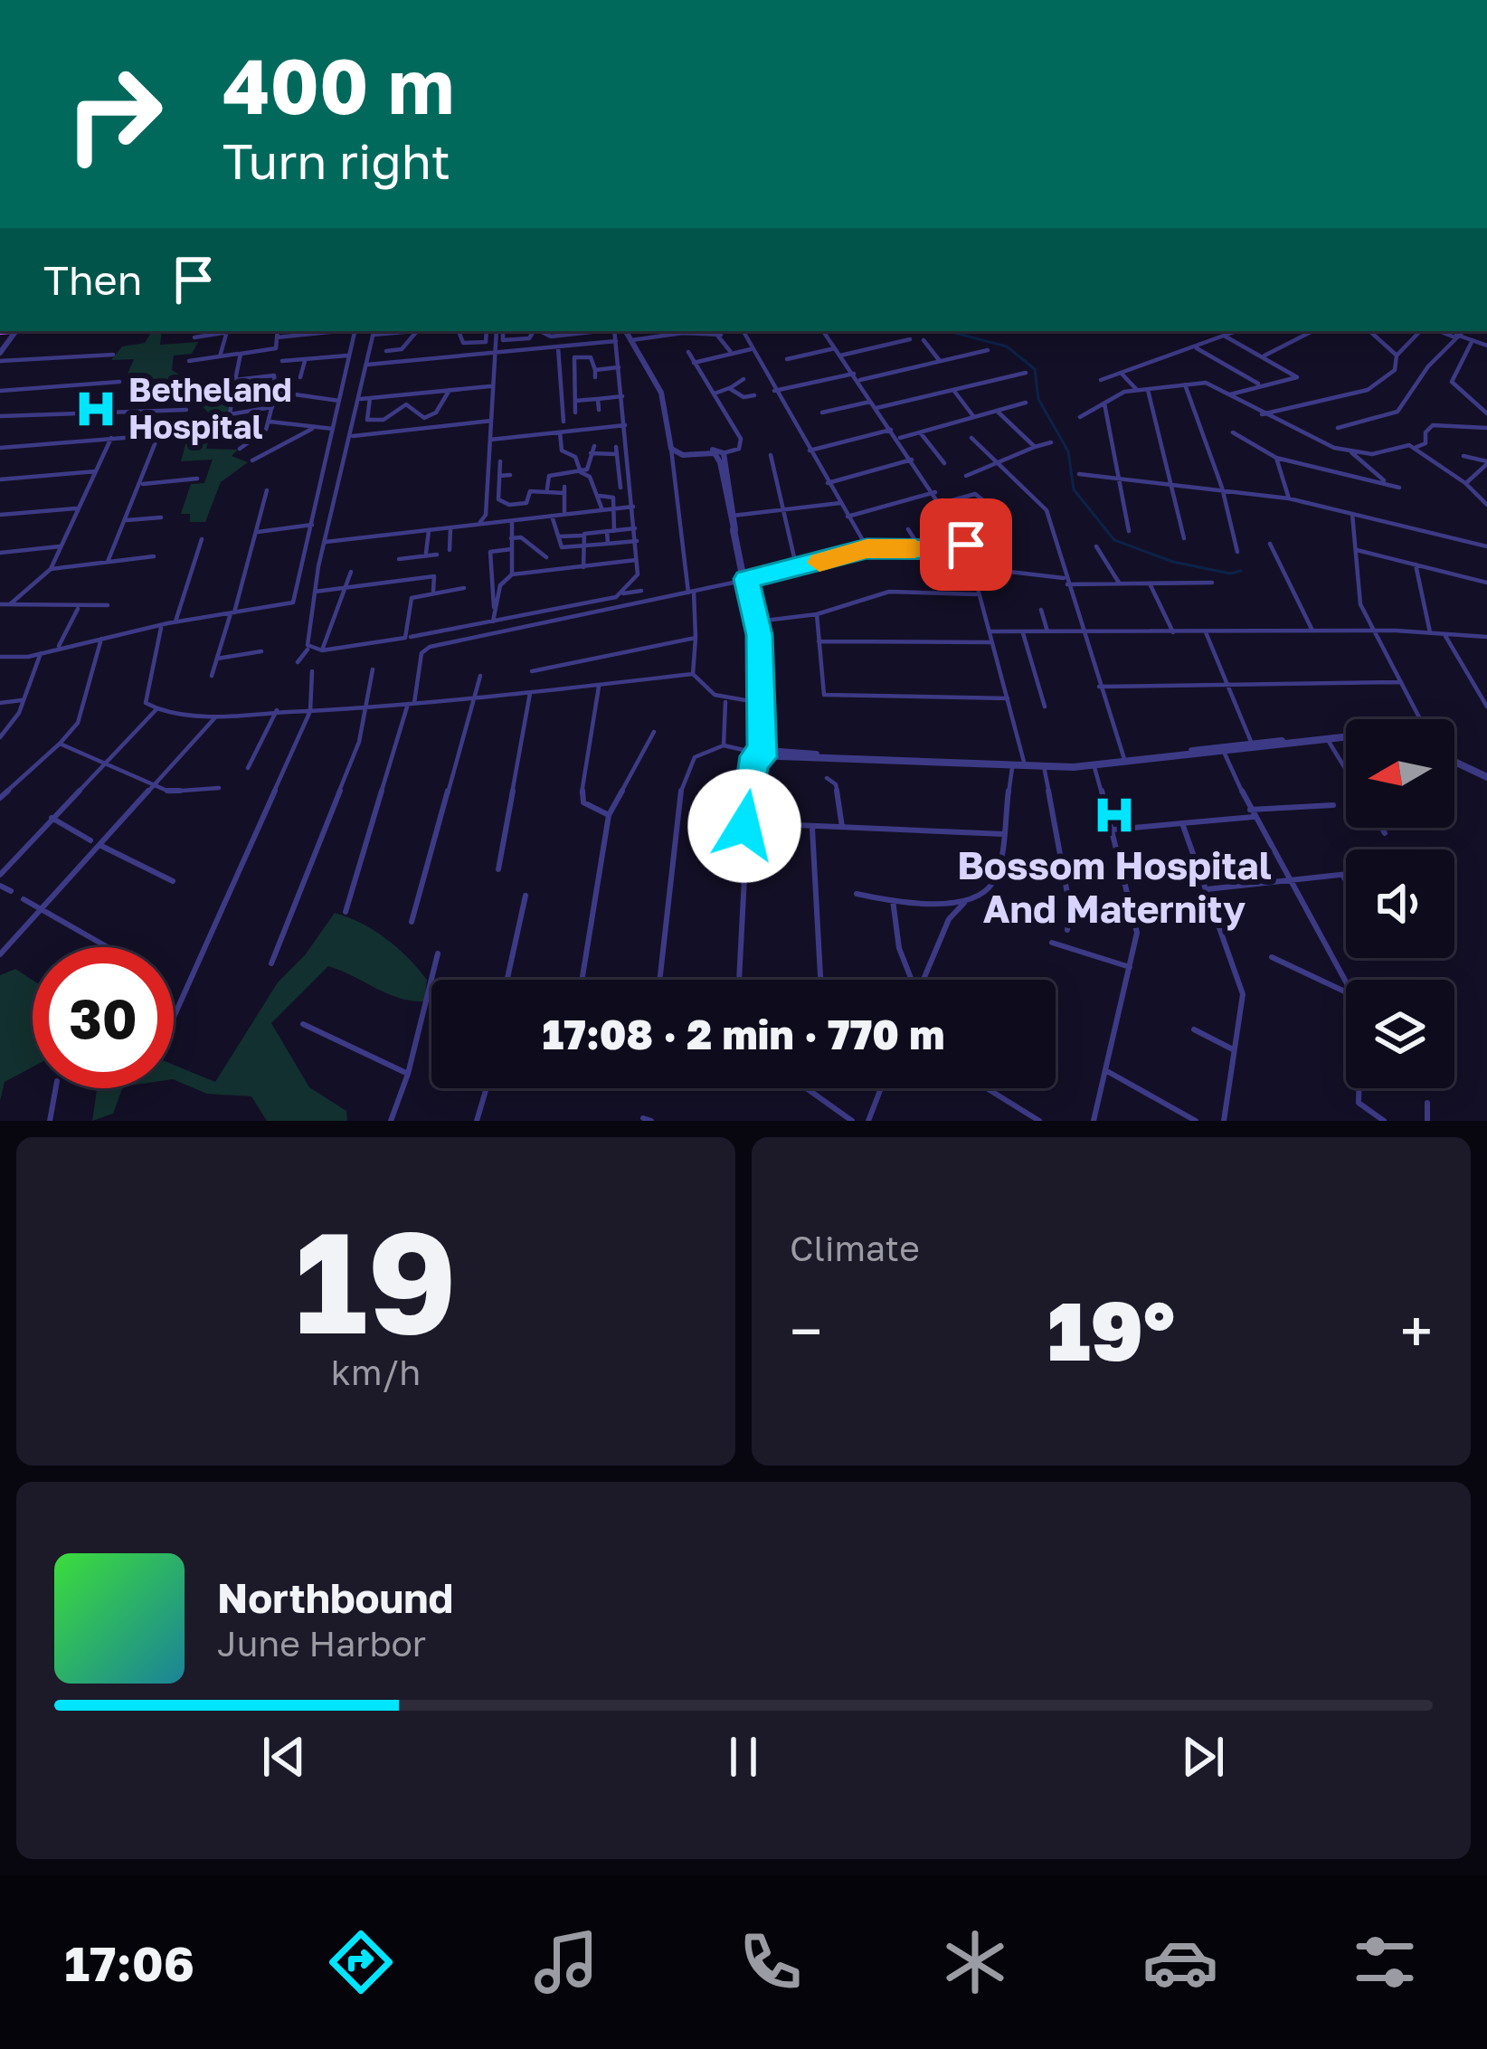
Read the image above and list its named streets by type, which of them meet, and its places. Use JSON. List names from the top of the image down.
{
  "places": {
    "hospital": ["Betheland Hospital", "Bossom Hospital And Maternity"]
  },
  "north": "left",
  "page": {
    "turn": ["400 m", "Turn right"],
    "then": "Then",
    "limit": "30",
    "trip": "17:08 · 2 min · 770 m",
    "tile": [
      ["19", "km/h"],
      "Climate"
    ],
    "heat": ["−", "19°", "+"],
    "song": ["Northbound", "June Harbor"],
    "tabs": "17:06"
  }
}
